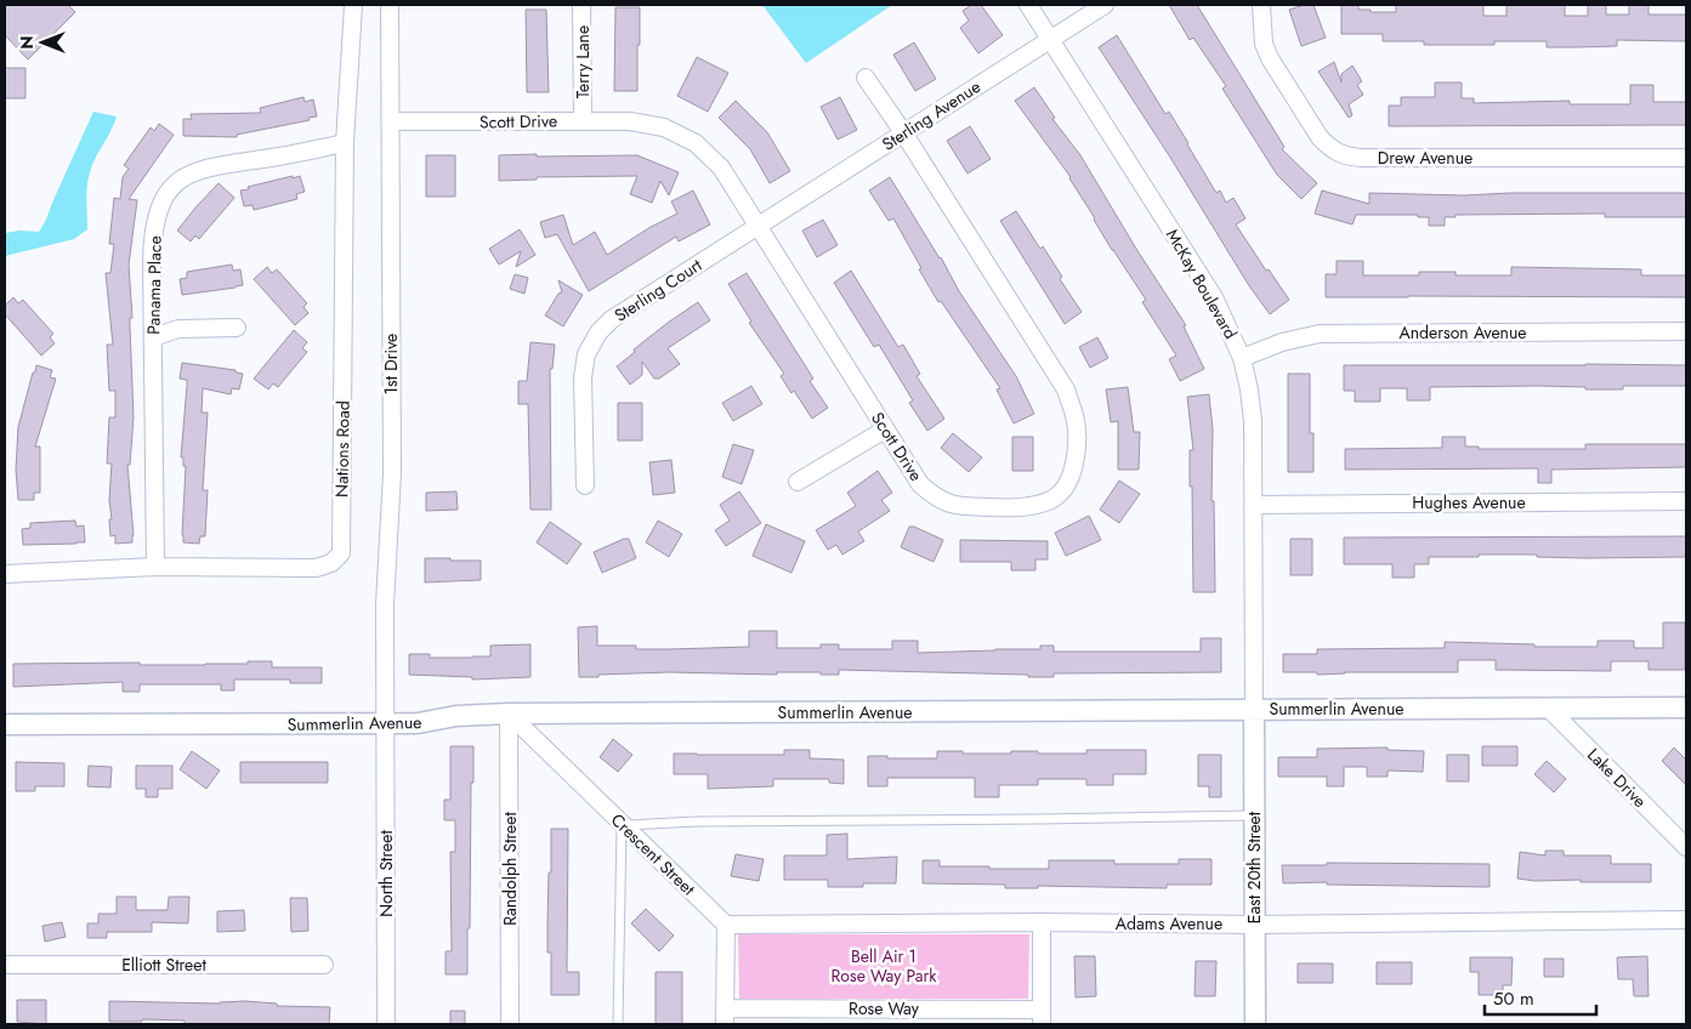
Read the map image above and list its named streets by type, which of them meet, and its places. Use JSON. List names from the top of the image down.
{
  "streets": {
    "street": [
      "Terry Lane",
      "Sterling Avenue",
      "Scott Drive",
      "Drew Avenue",
      "McKay Boulevard",
      "Panama Place",
      "Sterling Court",
      "Anderson Avenue",
      "1st Drive",
      "Nations Road",
      "Hughes Avenue",
      "Summerlin Avenue",
      "Lake Drive",
      "Crescent Street",
      "East 20th Street",
      "Randolph Street",
      "North Street",
      "Adams Avenue",
      "Elliott Street",
      "Rose Way"
    ]
  },
  "crossings": [
    ["Terry Lane", "Scott Drive"],
    ["Sterling Avenue", "Scott Drive"],
    ["Sterling Avenue", "McKay Boulevard"],
    ["Sterling Avenue", "Sterling Court"],
    ["Scott Drive", "Sterling Court"],
    ["Scott Drive", "1st Drive"],
    ["McKay Boulevard", "Anderson Avenue"],
    ["McKay Boulevard", "Hughes Avenue"],
    ["McKay Boulevard", "Summerlin Avenue"],
    ["McKay Boulevard", "East 20th Street"],
    ["Panama Place", "Nations Road"],
    ["1st Drive", "Summerlin Avenue"],
    ["1st Drive", "North Street"],
    ["Summerlin Avenue", "Lake Drive"],
    ["Summerlin Avenue", "Crescent Street"],
    ["Summerlin Avenue", "East 20th Street"],
    ["Summerlin Avenue", "Randolph Street"],
    ["Summerlin Avenue", "North Street"],
    ["Crescent Street", "Randolph Street"],
    ["Crescent Street", "Adams Avenue"],
    ["East 20th Street", "Adams Avenue"]
  ],
  "parks": ["Bell Air 1 Rose Way Park"],
  "scale_bar": "50 m",
  "north": "left"
}
